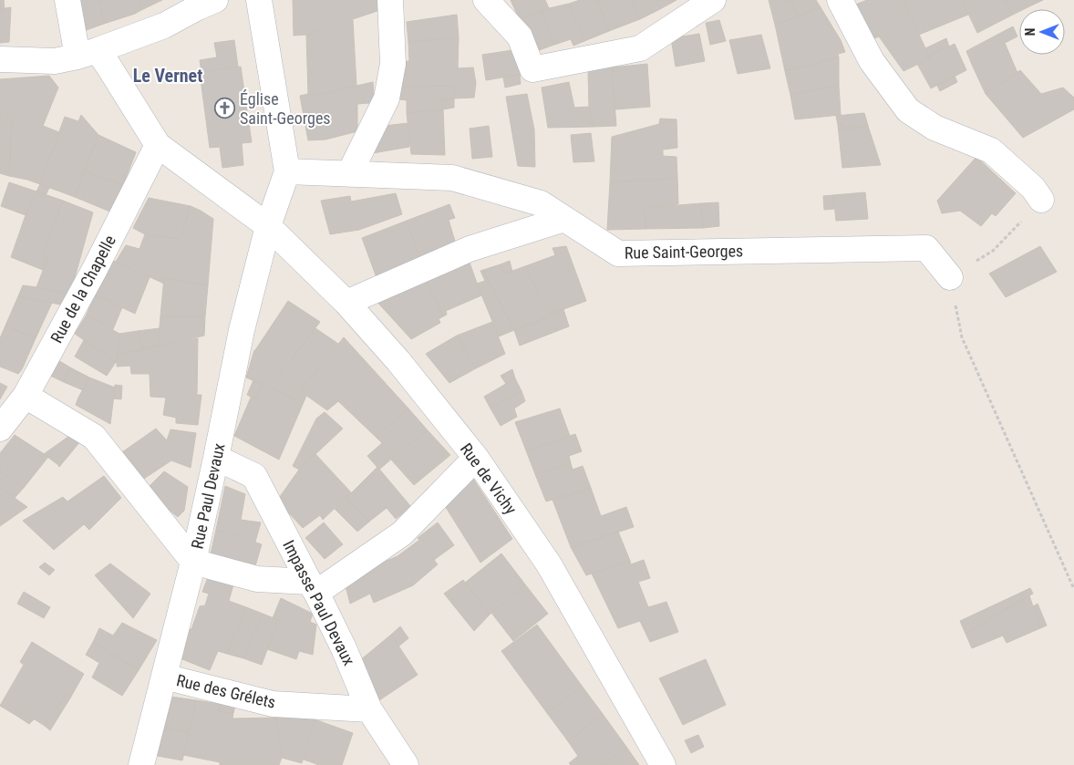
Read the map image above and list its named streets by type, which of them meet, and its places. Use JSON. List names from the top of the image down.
{
  "streets": {
    "street": [
      "Rue Saint-Georges",
      "Rue de la Chapelle",
      "Rue de Vichy",
      "Rue Paul Devaux",
      "Impasse Paul Devaux",
      "Rue des Grélets"
    ]
  },
  "crossings": [
    ["Rue Saint-Georges", "Rue Paul Devaux"],
    ["Rue de la Chapelle", "Rue de Vichy"],
    ["Rue de Vichy", "Rue Paul Devaux"],
    ["Rue Paul Devaux", "Impasse Paul Devaux"],
    ["Rue Paul Devaux", "Rue des Grélets"],
    ["Impasse Paul Devaux", "Rue des Grélets"]
  ],
  "districts": ["Le Vernet"],
  "places": {
    "church": ["Église Saint-Georges"]
  },
  "north": "left"
}
